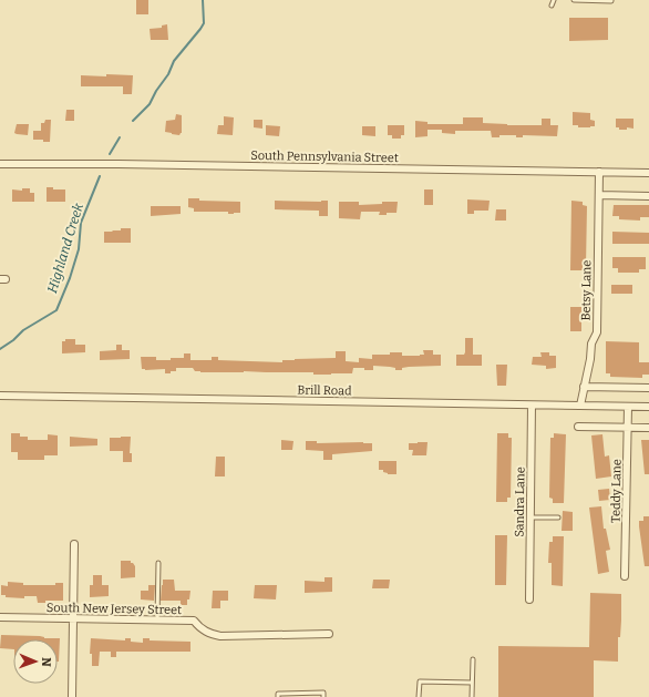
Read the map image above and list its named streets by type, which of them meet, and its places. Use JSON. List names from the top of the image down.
{
  "streets": {
    "street": [
      "South Pennsylvania Street",
      "Betsy Lane",
      "Brill Road",
      "Teddy Lane",
      "Sandra Lane",
      "South New Jersey Street"
    ]
  },
  "crossings": [
    ["South Pennsylvania Street", "Betsy Lane"],
    ["Betsy Lane", "Brill Road"],
    ["Brill Road", "Teddy Lane"],
    ["Brill Road", "Sandra Lane"]
  ],
  "water": ["Highland Creek"],
  "north": "right"
}
